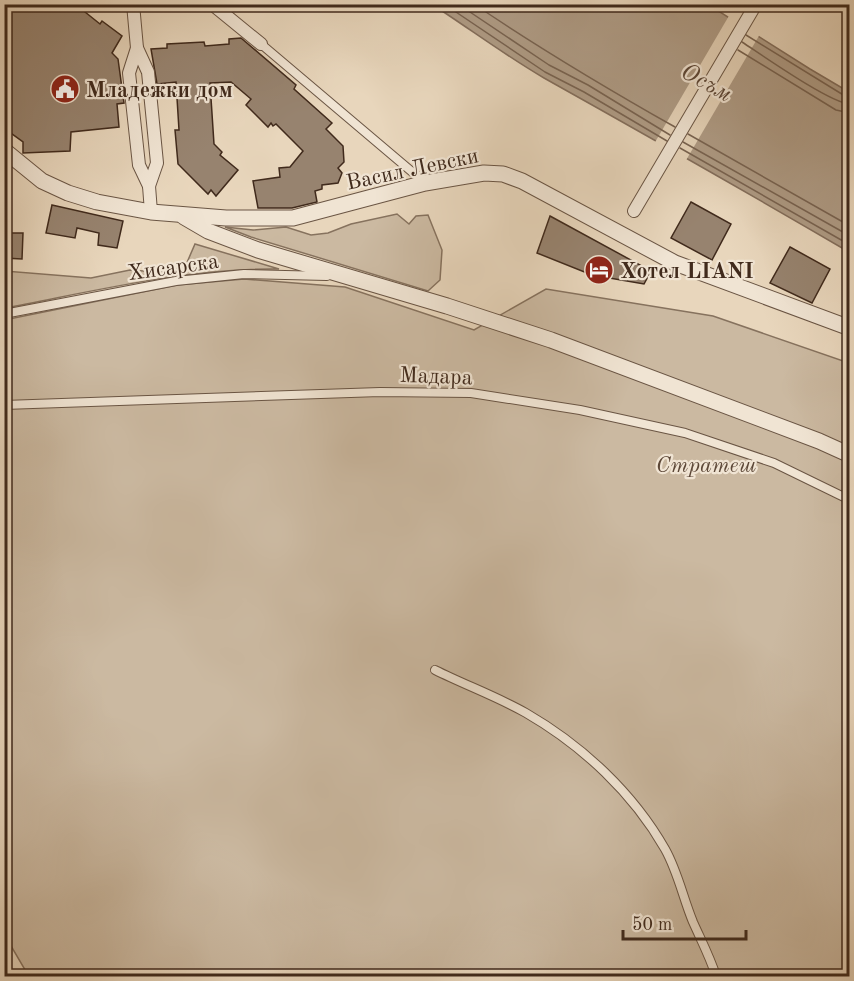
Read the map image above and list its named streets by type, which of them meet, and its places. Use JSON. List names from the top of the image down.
{
  "streets": {
    "street": ["Васил Левски"],
    "lane": ["Хисарска", "Мадара"]
  },
  "water": ["Осъм"],
  "parks": ["Стратеш"],
  "places": {
    "public building": ["Младежки дом"],
    "hotel": ["Хотел LIANI"]
  },
  "scale_bar": "50 m"
}
